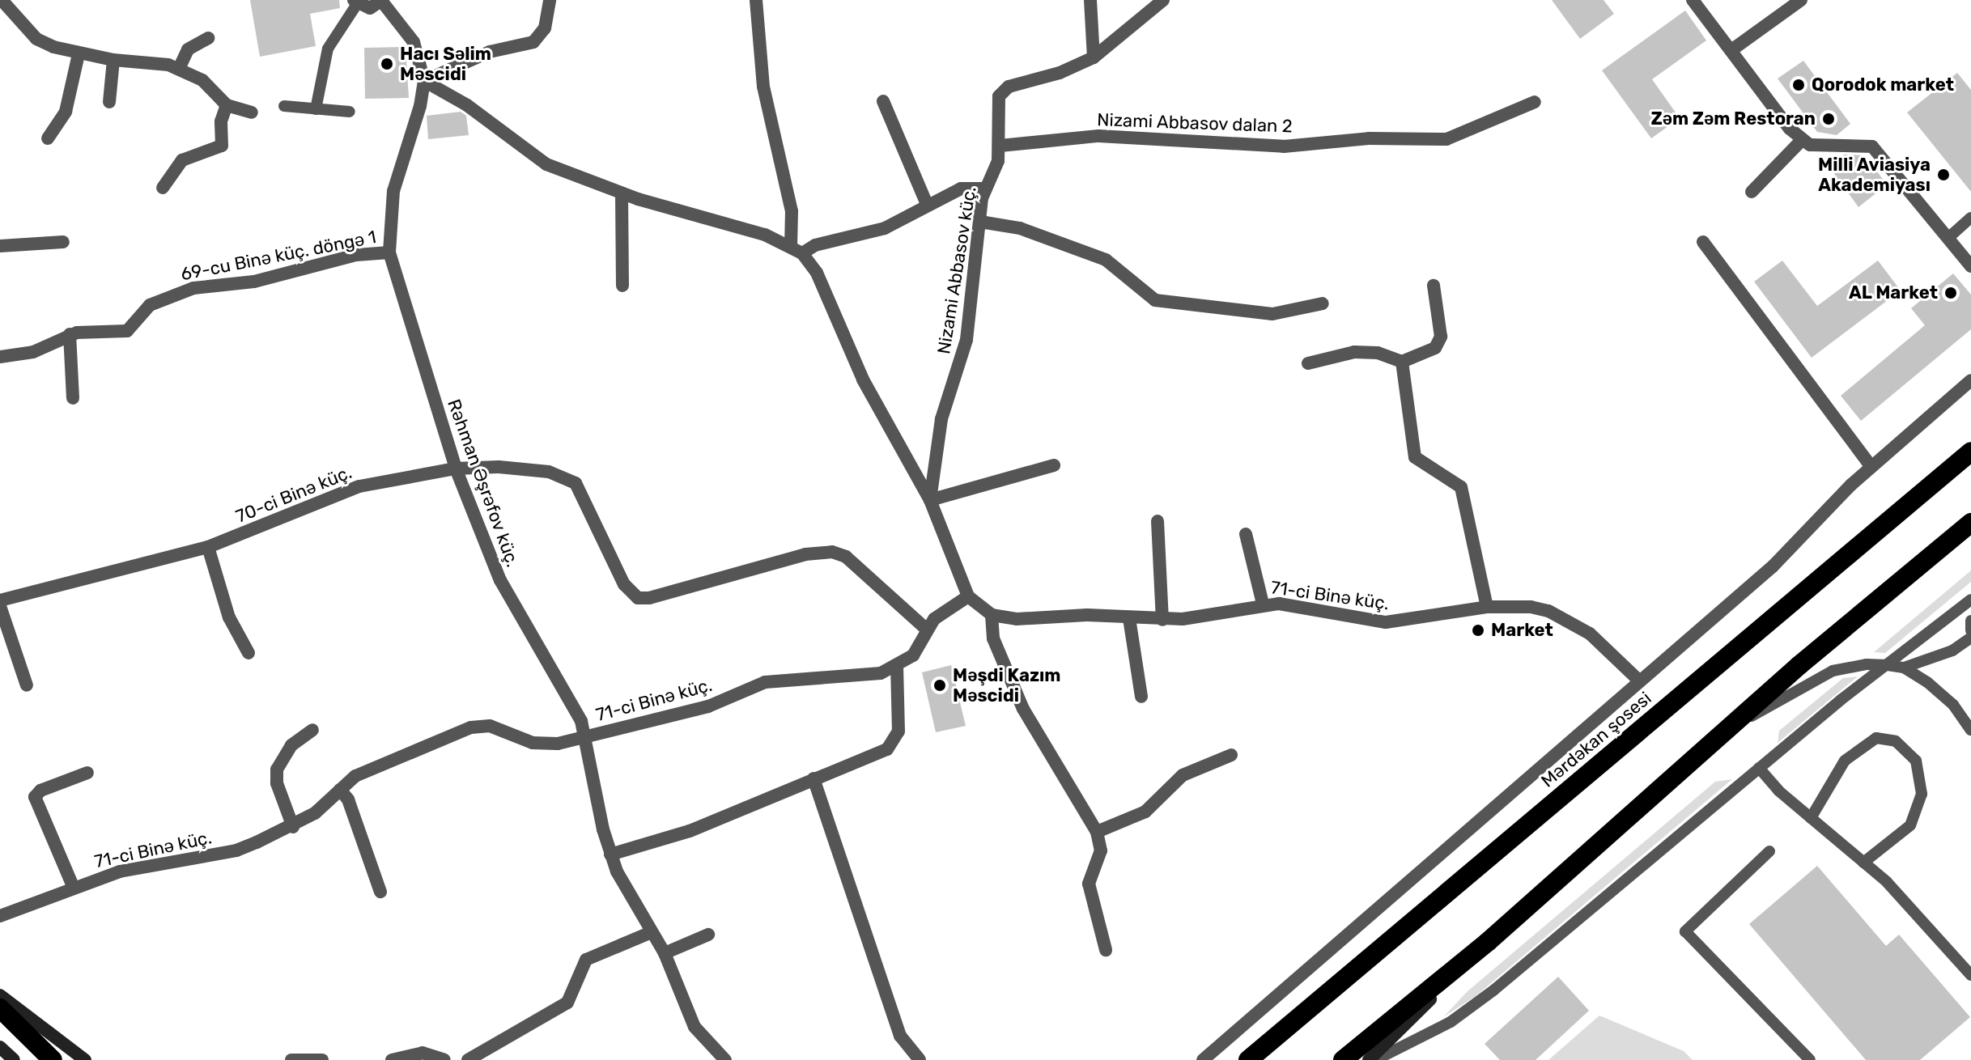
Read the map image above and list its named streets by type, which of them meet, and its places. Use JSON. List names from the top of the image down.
{
  "streets": {
    "highway": ["Mərdəkan şosesi"],
    "street": [
      "Nizami Abbasov dalan 2",
      "69-cu Binə küç. döngə 1",
      "Nizami Abbasov küç.",
      "Rəhman Əşrəfov küç.",
      "70-ci Binə küç.",
      "71-ci Binə küç."
    ]
  },
  "crossings": [
    ["Nizami Abbasov dalan 2", "Nizami Abbasov küç."],
    ["69-cu Binə küç. döngə 1", "Rəhman Əşrəfov küç."],
    ["Nizami Abbasov küç.", "71-ci Binə küç."],
    ["Rəhman Əşrəfov küç.", "70-ci Binə küç."],
    ["Rəhman Əşrəfov küç.", "71-ci Binə küç."],
    ["70-ci Binə küç.", "71-ci Binə küç."]
  ],
  "places": [
    "Hacı Səlim Məscidi",
    "Qorodok market",
    "Zəm Zəm Restoran",
    "Milli Aviasiya Akademiyası",
    "AL Market",
    "Market",
    "Məşdi Kazım Məscidi"
  ]
}
